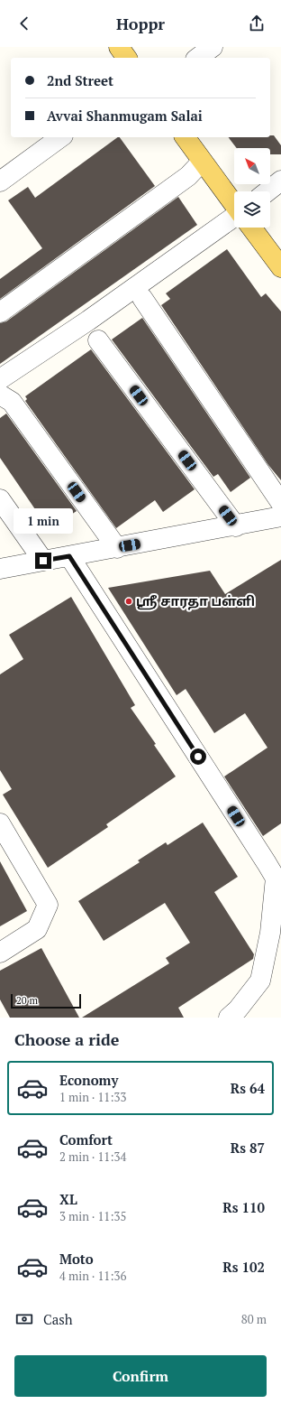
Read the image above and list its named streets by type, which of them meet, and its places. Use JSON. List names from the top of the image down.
{
  "places": ["ஸ்ரீ சாரதா பள்ளி"],
  "scale_bar": "20 m",
  "north": "top left",
  "page": {
    "header": "Hoppr",
    "banner": ["2nd Street", "Avvai Shanmugam Salai"],
    "bubble": "1 min",
    "scale": "20 m",
    "heading": "Choose a ride",
    "list": [
      {
        "name": "Economy",
        "note": "1 min · 11:33",
        "value": "Rs 64"
      },
      {
        "name": "Comfort",
        "note": "2 min · 11:34",
        "value": "Rs 87"
      },
      {
        "name": "XL",
        "note": "3 min · 11:35",
        "value": "Rs 110"
      },
      {
        "name": "Moto",
        "note": "4 min · 11:36",
        "value": "Rs 102"
      }
    ],
    "pay": ["Cash", "80 m"],
    "buttons": "Confirm"
  }
}
